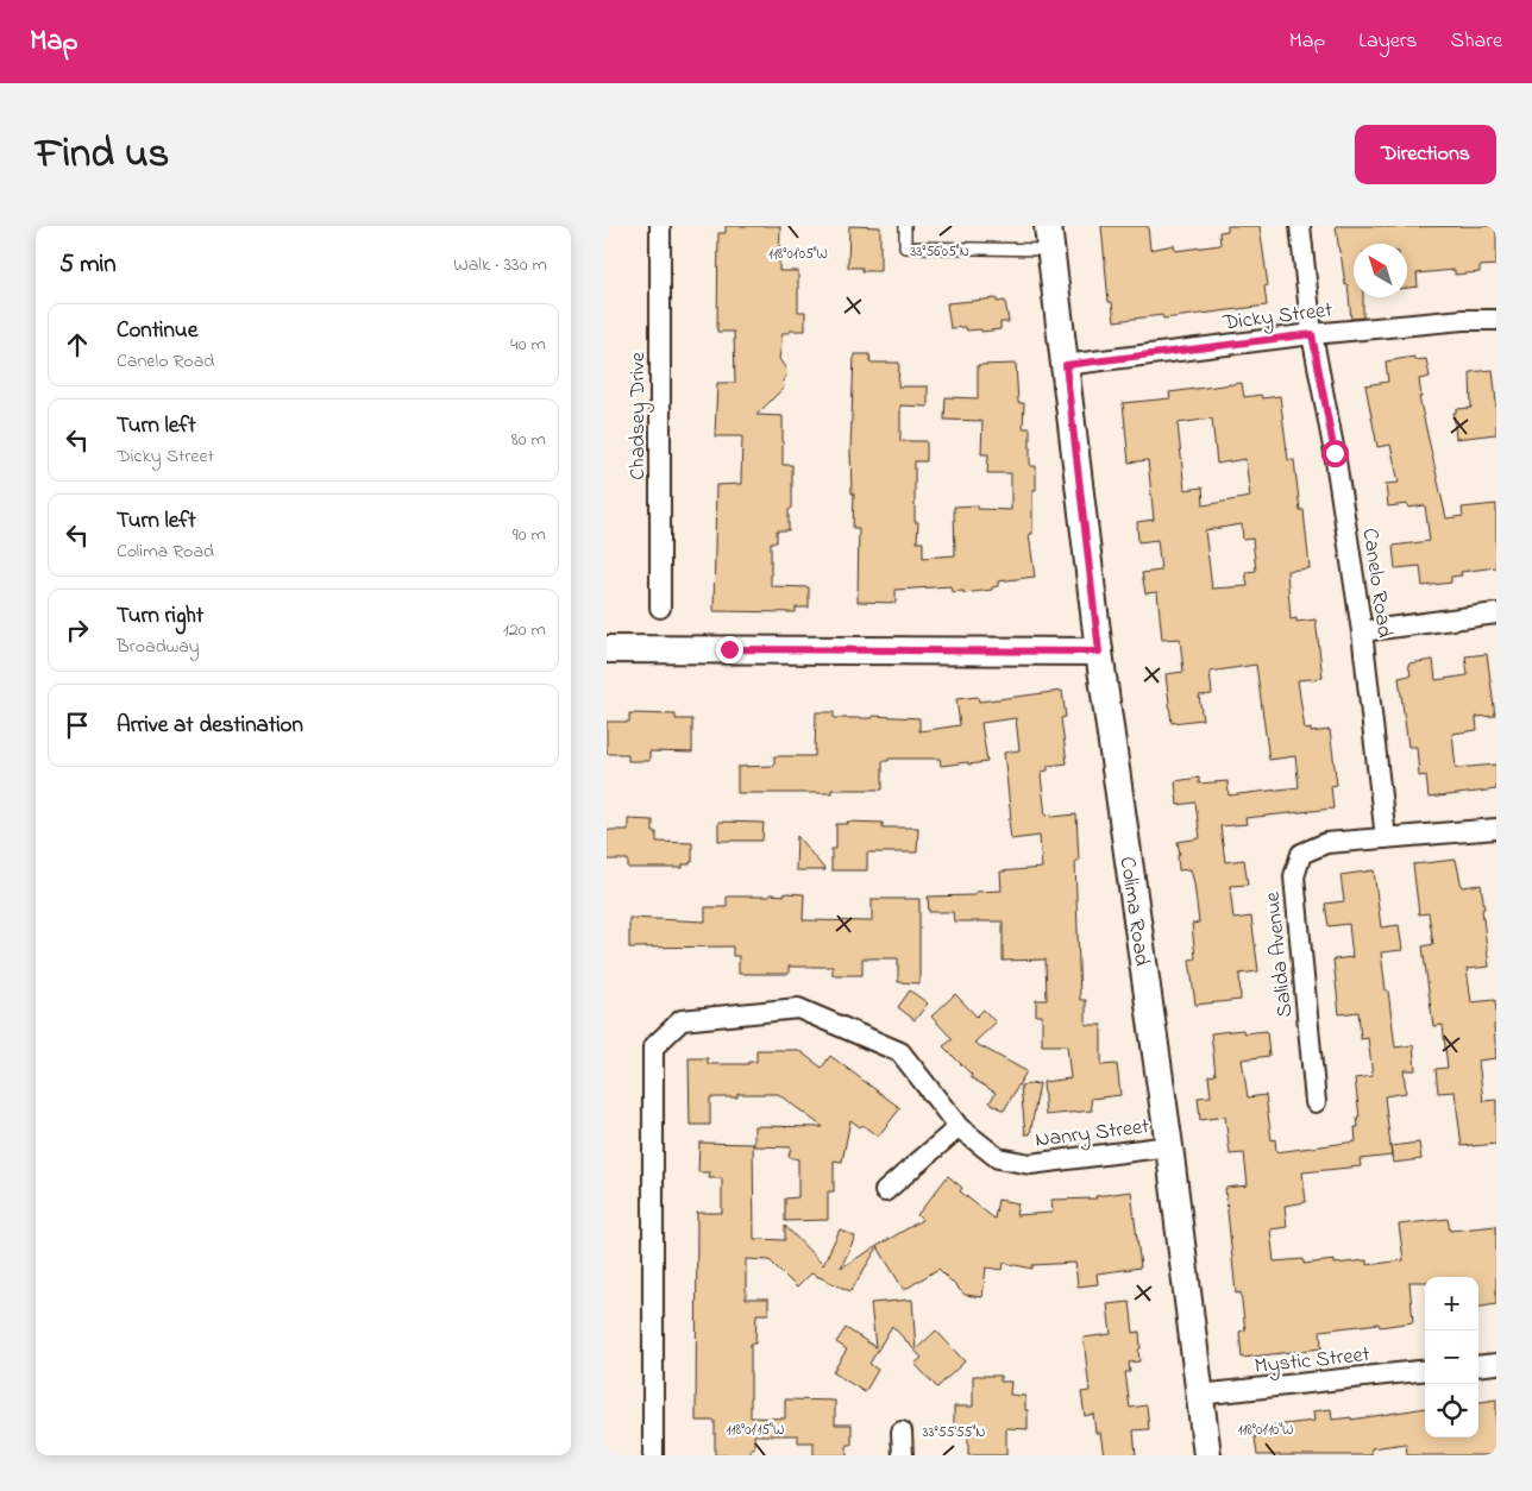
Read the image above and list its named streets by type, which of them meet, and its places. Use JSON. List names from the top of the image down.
{
  "streets": {
    "main road": ["Colima Road"],
    "street": [
      "Dicky Street",
      "Chadsey Drive",
      "Canelo Road",
      "Salida Avenue",
      "Nanry Street",
      "Mystic Street"
    ]
  },
  "crossings": [
    ["Dicky Street", "Canelo Road"],
    ["Dicky Street", "Colima Road"],
    ["Canelo Road", "Salida Avenue"],
    ["Colima Road", "Nanry Street"],
    ["Colima Road", "Mystic Street"]
  ],
  "north": "top left",
  "page": {
    "header": "Map",
    "nav": ["Map", "Layers", "Share"],
    "title": "Find us",
    "buttons": "Directions",
    "heading": ["5 min", "Walk · 330 m"],
    "list": [
      ["Continue", "Canelo Road", "40 m"],
      ["Turn left", "Dicky Street", "80 m"],
      ["Turn left", "Colima Road", "90 m"],
      ["Turn right", "Broadway", "120 m"],
      "Arrive at destination"
    ],
    "map_buttons": ["+", "−"]
  },
  "coordinates": [
    "33°56'05\"N",
    "118°01'05\"W",
    "118°01'15\"W",
    "118°01'10\"W",
    "33°55'55\"N"
  ]
}
